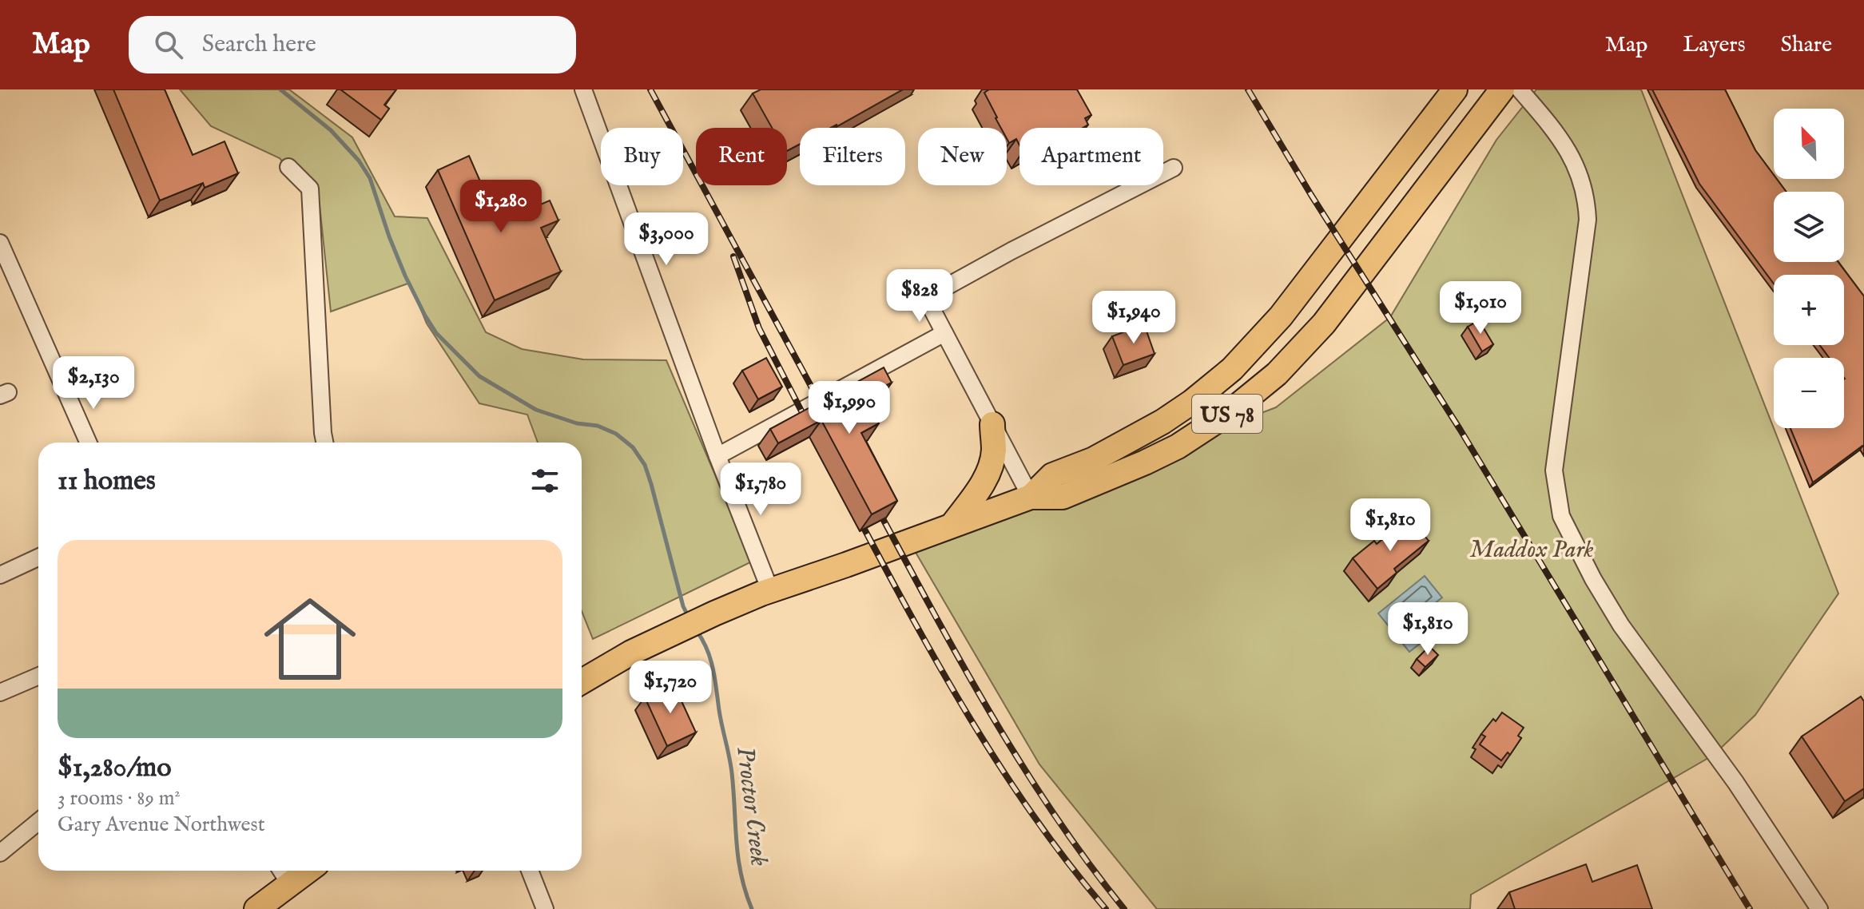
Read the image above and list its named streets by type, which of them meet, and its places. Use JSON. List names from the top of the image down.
{
  "streets": {
    "main road": ["US 78"]
  },
  "water": ["Proctor Creek"],
  "parks": ["Maddox Park"],
  "north": "top left",
  "page": {
    "header": "Map",
    "search": "Search here",
    "nav": ["Map", "Layers", "Share"],
    "map_buttons": ["+", "−"],
    "chip": [
      "Buy",
      "Rent",
      "Filters",
      "New",
      "Apartment"
    ],
    "price": [
      "$1,280",
      "$3,000",
      "$828",
      "$1,010",
      "$1,940",
      "$2,130",
      "$1,990",
      "$1,780",
      "$1,810",
      "$1,810",
      "$1,720"
    ],
    "heading": "11 homes",
    "list": [
      {
        "name": "$1,280/mo",
        "note": "3 rooms · 89 m² · Gary Avenue Northwest"
      }
    ]
  }
}
